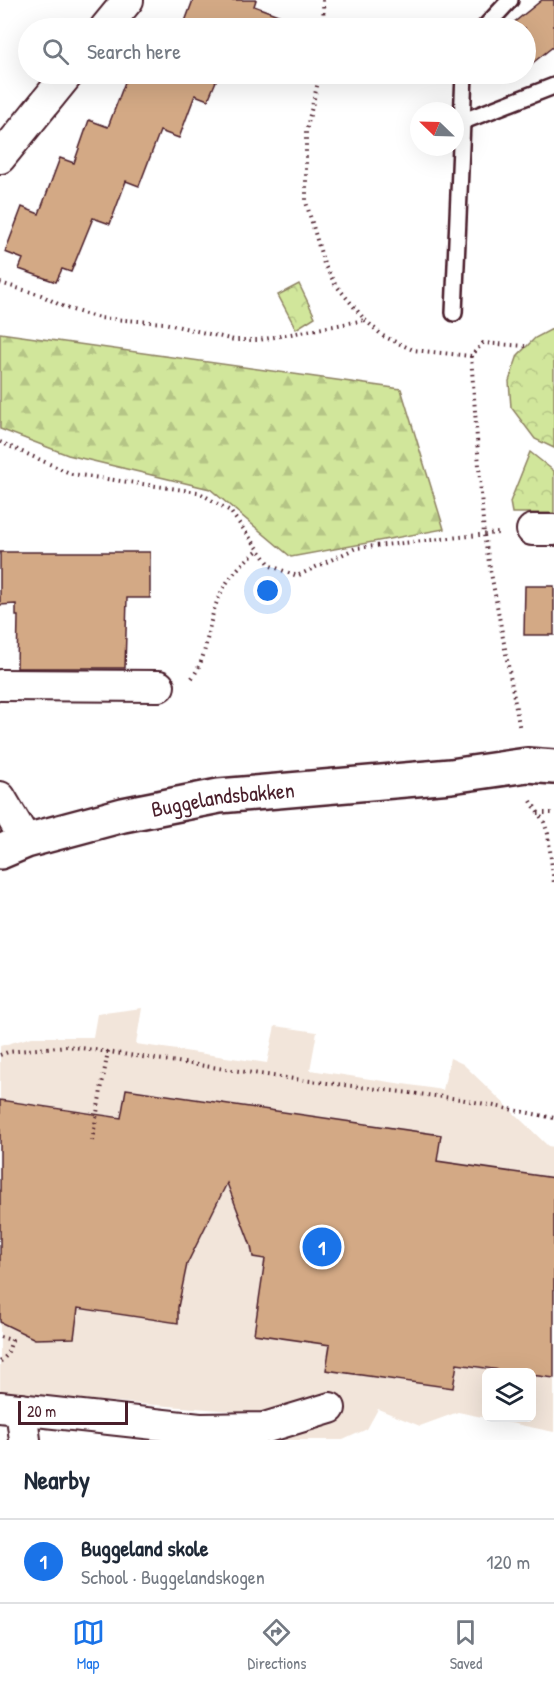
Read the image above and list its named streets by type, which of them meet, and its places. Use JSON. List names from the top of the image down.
{
  "streets": {
    "street": ["Buggelandsbakken"]
  },
  "scale_bar": "20 m",
  "north": "top left",
  "page": {
    "search": "Search here",
    "pins": "1",
    "scale": "20 m",
    "heading": "Nearby",
    "list": [
      {
        "mark": "1",
        "name": "Buggeland skole",
        "note": "School · Buggelandskogen",
        "value": "120 m"
      }
    ],
    "nav": ["Map", "Directions", "Saved"]
  }
}
